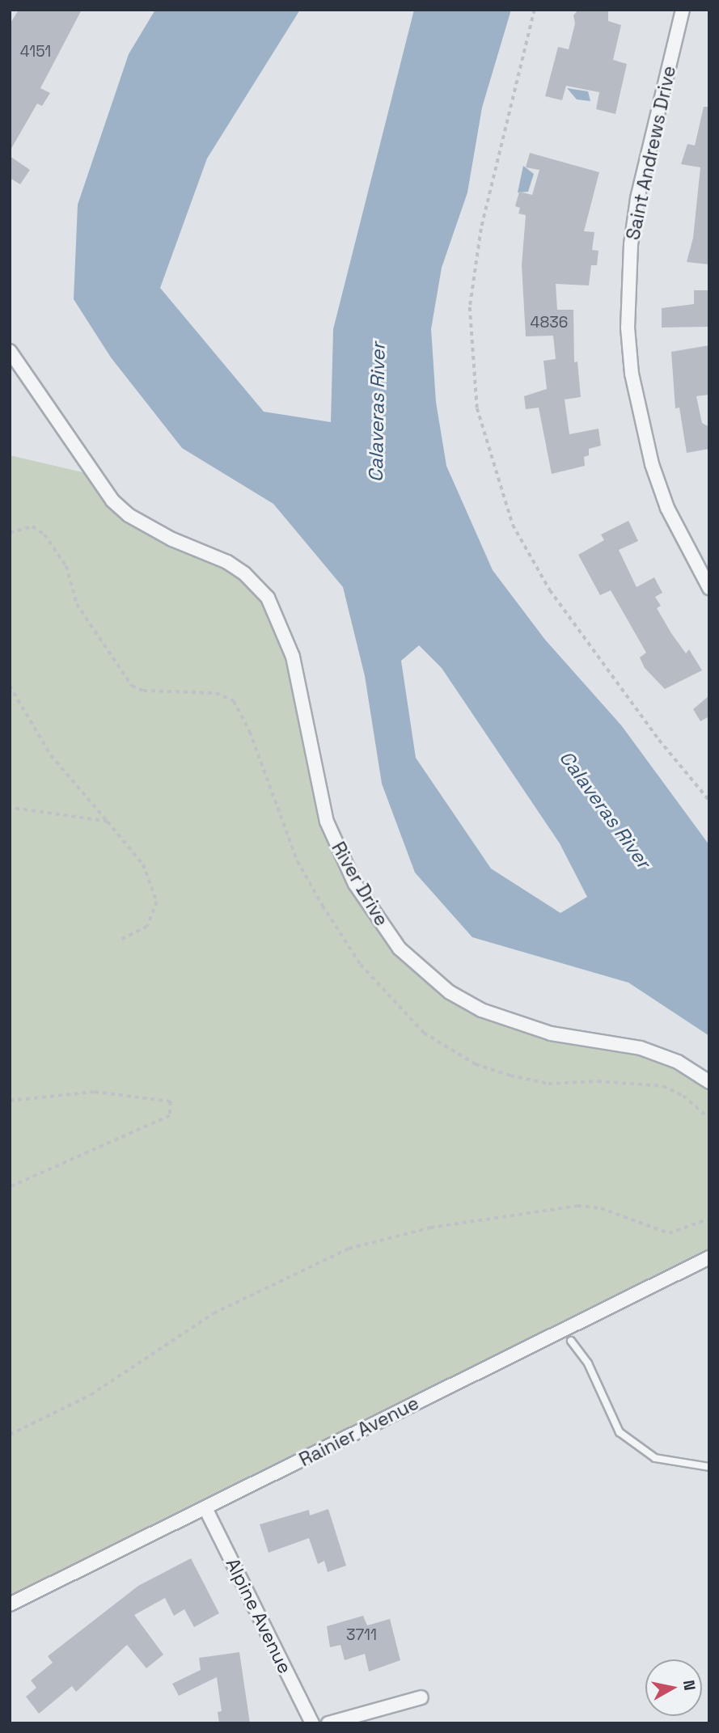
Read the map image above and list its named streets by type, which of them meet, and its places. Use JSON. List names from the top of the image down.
{
  "streets": {
    "street": [
      "Saint Andrews Drive",
      "River Drive",
      "Rainier Avenue",
      "Alpine Avenue"
    ]
  },
  "crossings": [
    ["Rainier Avenue", "Alpine Avenue"]
  ],
  "water": ["Calaveras River"],
  "house_numbers": ["4151", "4836", "3711"],
  "north": "right"
}
